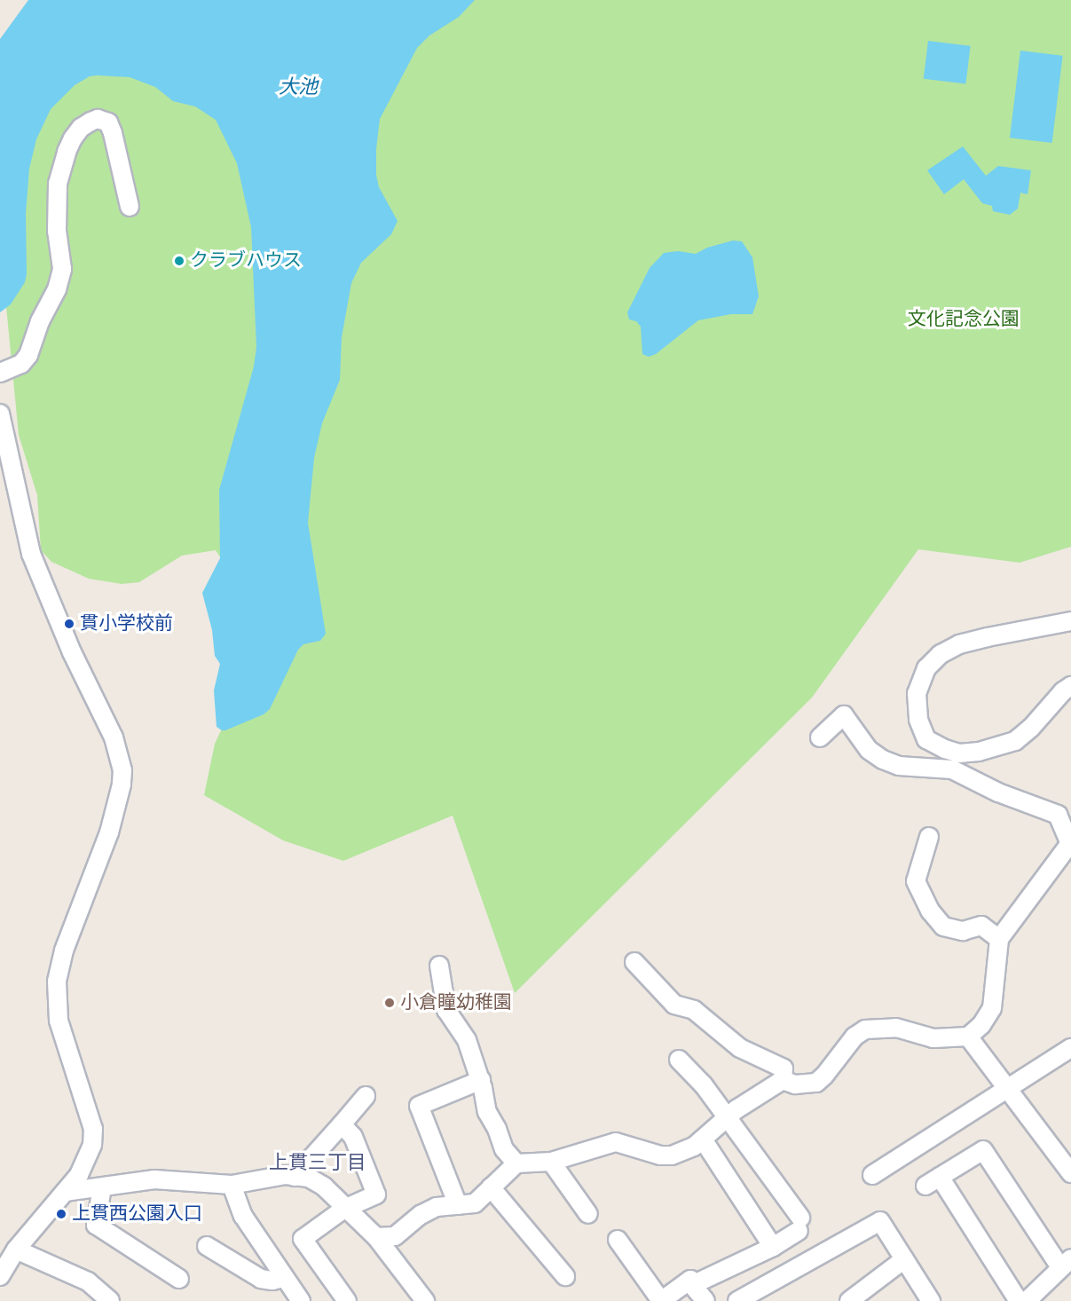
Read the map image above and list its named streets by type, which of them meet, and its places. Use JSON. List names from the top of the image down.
{
  "districts": ["上貫三丁目"],
  "water": ["大池"],
  "parks": ["文化記念公園"],
  "places": [
    "クラブハウス",
    "貫小学校前",
    "小倉瞳幼稚園",
    "上貫西公園入口"
  ]
}
